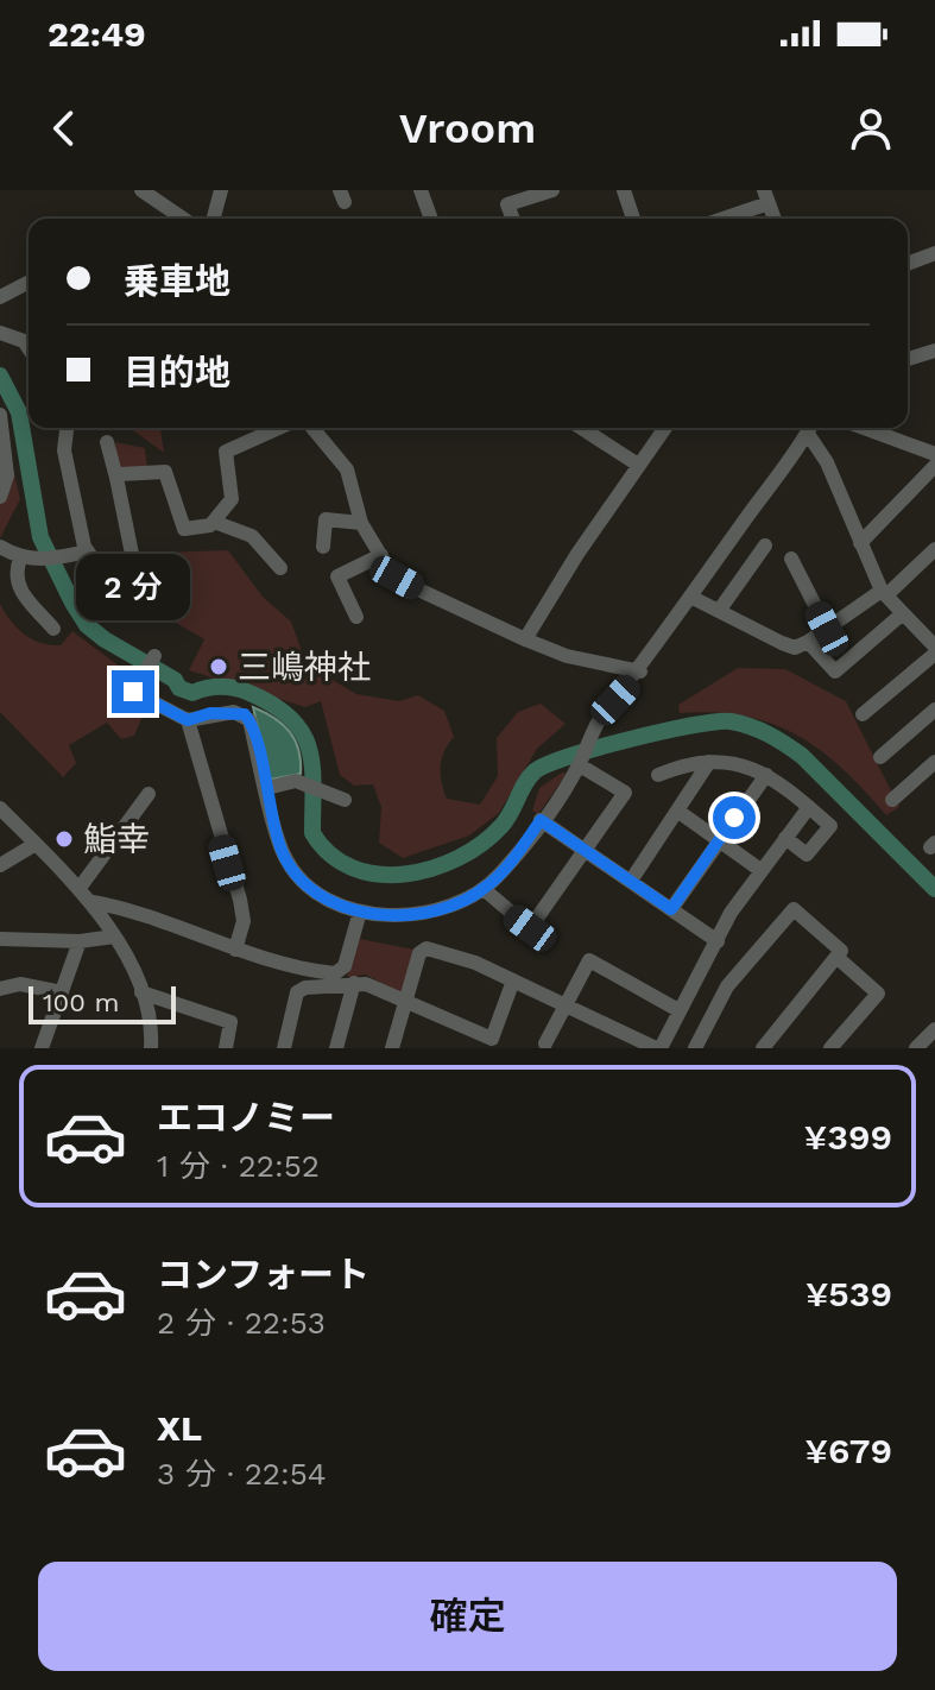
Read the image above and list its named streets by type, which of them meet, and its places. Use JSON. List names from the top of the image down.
{
  "places": ["三嶋神社", "鮨幸"],
  "scale_bar": "100 m",
  "page": {
    "status": "22:49",
    "header": "Vroom",
    "banner": ["乗車地", "目的地"],
    "bubble": "2 分",
    "scale": "100 m",
    "list": [
      {
        "name": "エコノミー",
        "note": "1 分 · 22:52",
        "value": "¥399"
      },
      {
        "name": "コンフォート",
        "note": "2 分 · 22:53",
        "value": "¥539"
      },
      {
        "name": "XL",
        "note": "3 分 · 22:54",
        "value": "¥679"
      }
    ],
    "buttons": "確定"
  }
}
